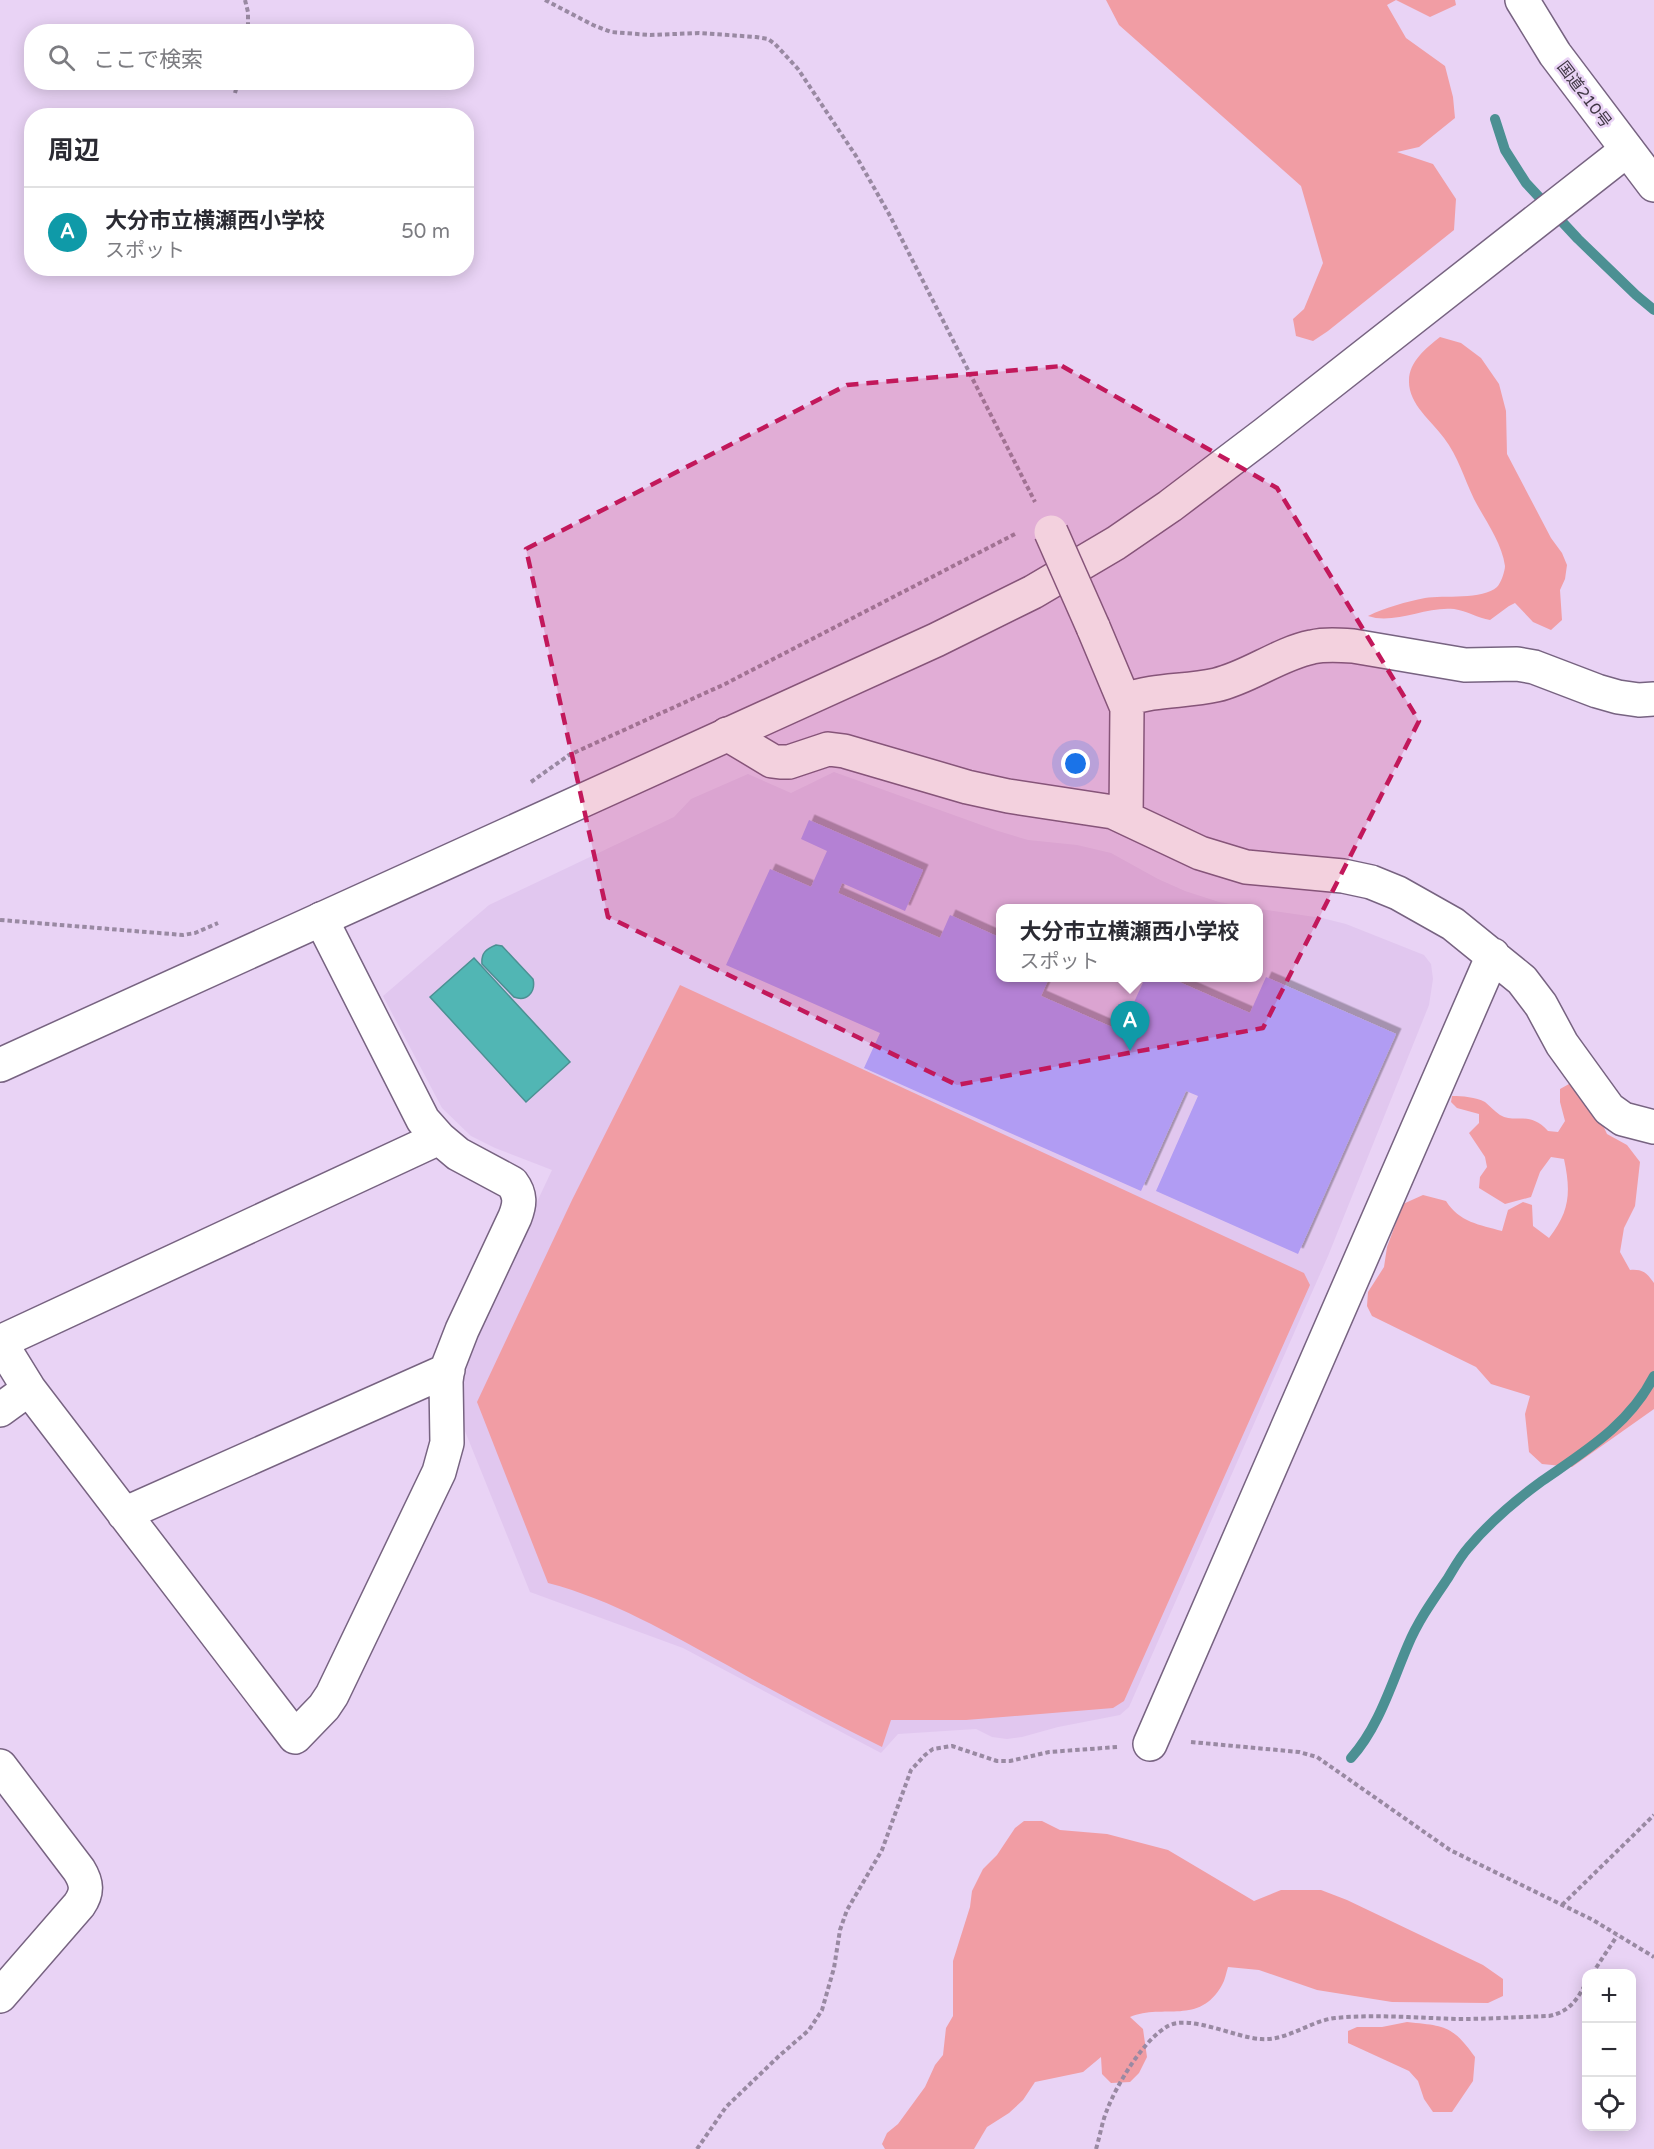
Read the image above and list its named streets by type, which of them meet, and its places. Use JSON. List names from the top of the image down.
{
  "streets": {
    "main road": ["国道210号"]
  },
  "page": {
    "search": "ここで検索",
    "heading": "周辺",
    "list": [
      {
        "mark": "A",
        "name": "大分市立横瀬西小学校",
        "note": "スポット",
        "value": "50 m"
      }
    ],
    "popup": ["大分市立横瀬西小学校", "スポット"],
    "pins": "A",
    "map_buttons": ["+", "−"]
  }
}
